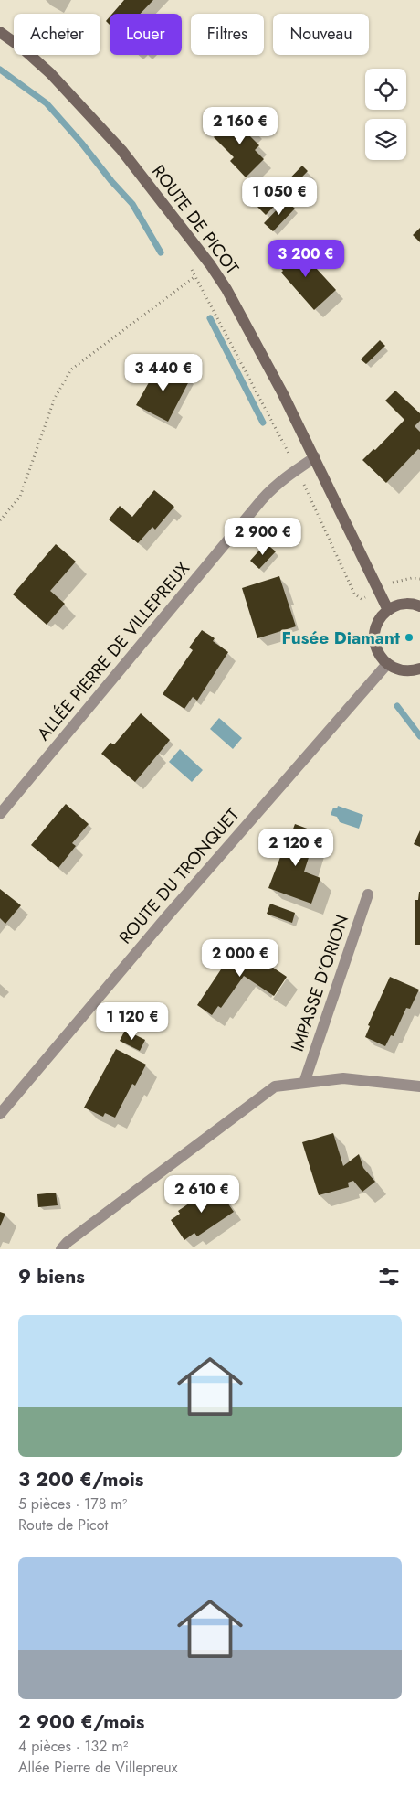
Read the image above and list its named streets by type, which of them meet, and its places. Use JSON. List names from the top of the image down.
{
  "streets": {
    "main road": ["ROUTE DE PICOT"],
    "street": ["ALLÉE PIERRE DE VILLEPREUX", "ROUTE DU TRONQUET", "IMPASSE D'ORION"]
  },
  "crossings": [
    ["ROUTE DE PICOT", "ALLÉE PIERRE DE VILLEPREUX"]
  ],
  "places": ["Fusée Diamant"],
  "page": {
    "chip": [
      "Acheter",
      "Louer",
      "Filtres",
      "Nouveau"
    ],
    "price": [
      "2 160 €",
      "1 050 €",
      "3 200 €",
      "3 440 €",
      "2 900 €",
      "2 120 €",
      "2 000 €",
      "1 120 €",
      "2 610 €"
    ],
    "heading": "9 biens",
    "list": [
      {
        "name": "3 200 €/mois",
        "note": "5 pièces · 178 m² · Route de Picot"
      },
      {
        "name": "2 900 €/mois",
        "note": "4 pièces · 132 m² · Allée Pierre de Villepreux"
      }
    ]
  }
}
